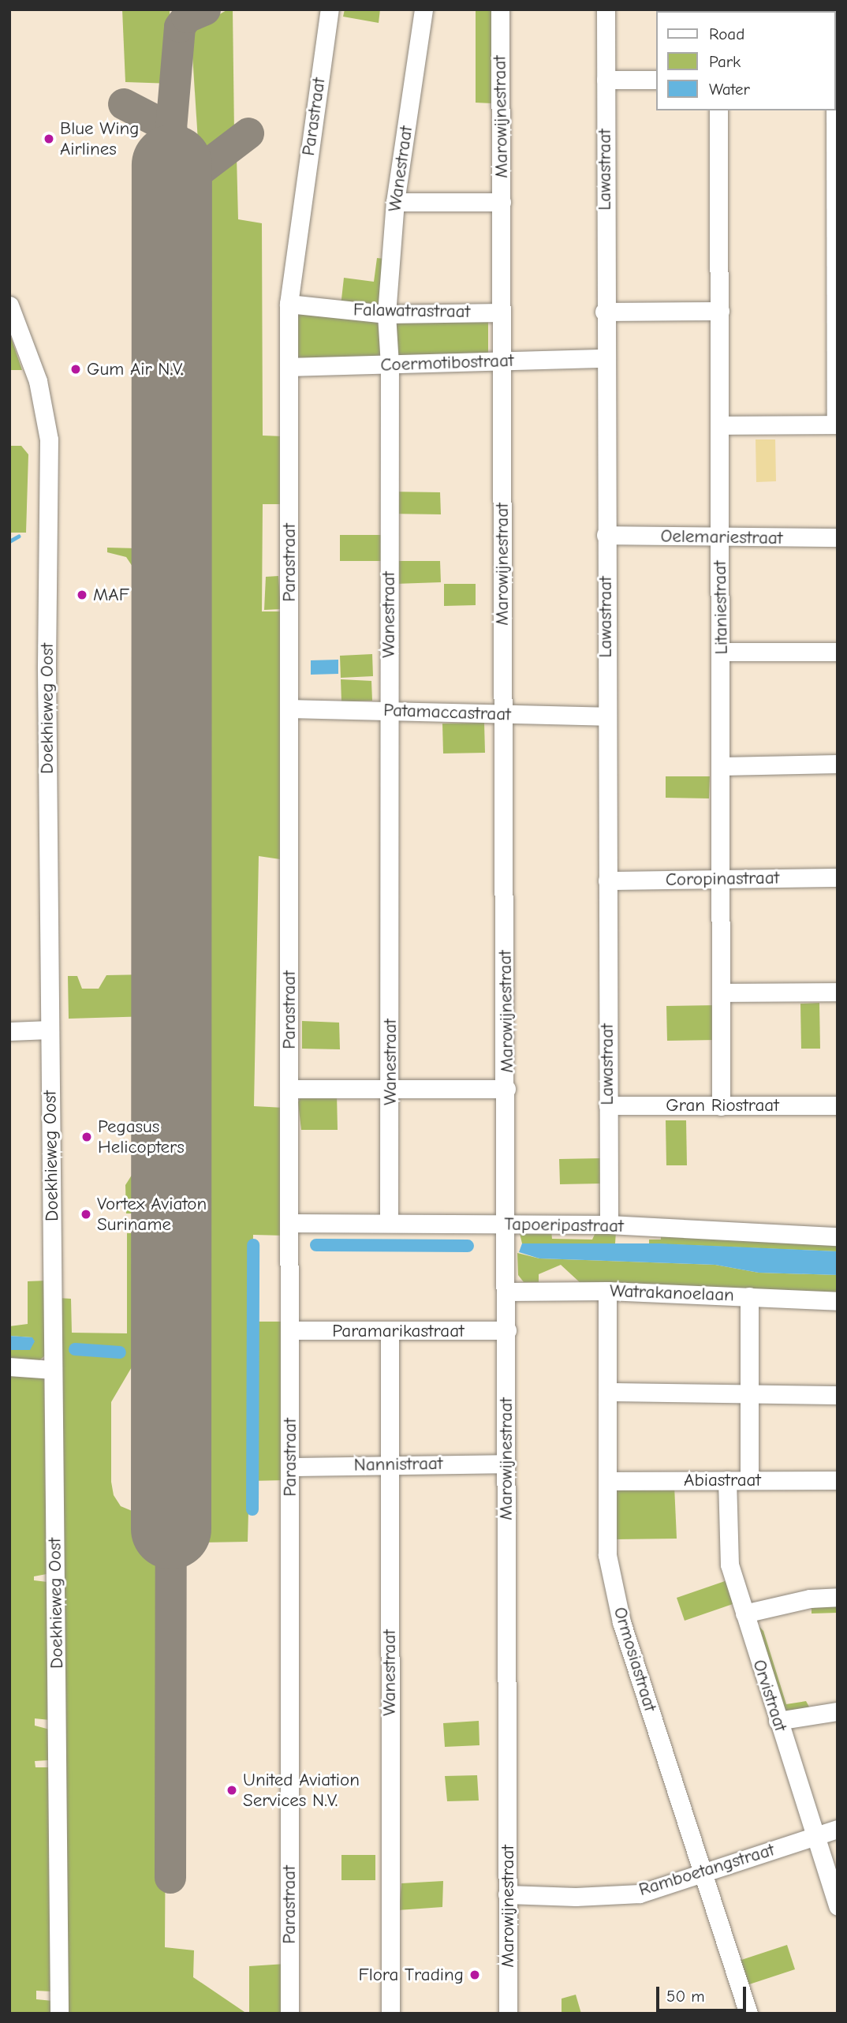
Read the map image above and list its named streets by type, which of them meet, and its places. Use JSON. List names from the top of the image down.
{
  "streets": {
    "street": [
      "Parastraat",
      "Marowijnestraat",
      "Wanestraat",
      "Lawastraat",
      "Falawatrastraat",
      "Coermotibostraat",
      "Oelemariestraat",
      "Litaniestraat",
      "Doekhieweg Oost",
      "Patamaccastraat",
      "Coropinastraat",
      "Gran Riostraat",
      "Tapoeripastraat",
      "Watrakanoelaan",
      "Paramarikastraat",
      "Nannistraat",
      "Abiastraat",
      "Ormosiastraat",
      "Orvistraat",
      "Ramboetangstraat"
    ]
  },
  "crossings": [
    ["Parastraat", "Falawatrastraat"],
    ["Parastraat", "Coermotibostraat"],
    ["Parastraat", "Patamaccastraat"],
    ["Parastraat", "Tapoeripastraat"],
    ["Parastraat", "Paramarikastraat"],
    ["Parastraat", "Nannistraat"],
    ["Marowijnestraat", "Falawatrastraat"],
    ["Marowijnestraat", "Coermotibostraat"],
    ["Marowijnestraat", "Patamaccastraat"],
    ["Marowijnestraat", "Tapoeripastraat"],
    ["Marowijnestraat", "Watrakanoelaan"],
    ["Marowijnestraat", "Paramarikastraat"],
    ["Marowijnestraat", "Nannistraat"],
    ["Marowijnestraat", "Ramboetangstraat"],
    ["Wanestraat", "Falawatrastraat"],
    ["Wanestraat", "Coermotibostraat"],
    ["Wanestraat", "Patamaccastraat"],
    ["Wanestraat", "Tapoeripastraat"],
    ["Wanestraat", "Paramarikastraat"],
    ["Wanestraat", "Nannistraat"],
    ["Lawastraat", "Coermotibostraat"],
    ["Lawastraat", "Oelemariestraat"],
    ["Lawastraat", "Patamaccastraat"],
    ["Lawastraat", "Coropinastraat"],
    ["Lawastraat", "Gran Riostraat"],
    ["Lawastraat", "Tapoeripastraat"],
    ["Oelemariestraat", "Litaniestraat"],
    ["Litaniestraat", "Coropinastraat"],
    ["Litaniestraat", "Gran Riostraat"],
    ["Watrakanoelaan", "Ormosiastraat"],
    ["Abiastraat", "Ormosiastraat"],
    ["Abiastraat", "Orvistraat"],
    ["Ormosiastraat", "Ramboetangstraat"],
    ["Orvistraat", "Ramboetangstraat"]
  ],
  "places": [
    "Blue Wing Airlines",
    "Gum Air N.V.",
    "MAF",
    "Pegasus Helicopters",
    "Vortex Aviaton Suriname",
    "United Aviation Services N.V.",
    "Flora Trading"
  ],
  "legend": ["Road", "Park", "Water"],
  "scale_bar": "50 m"
}
